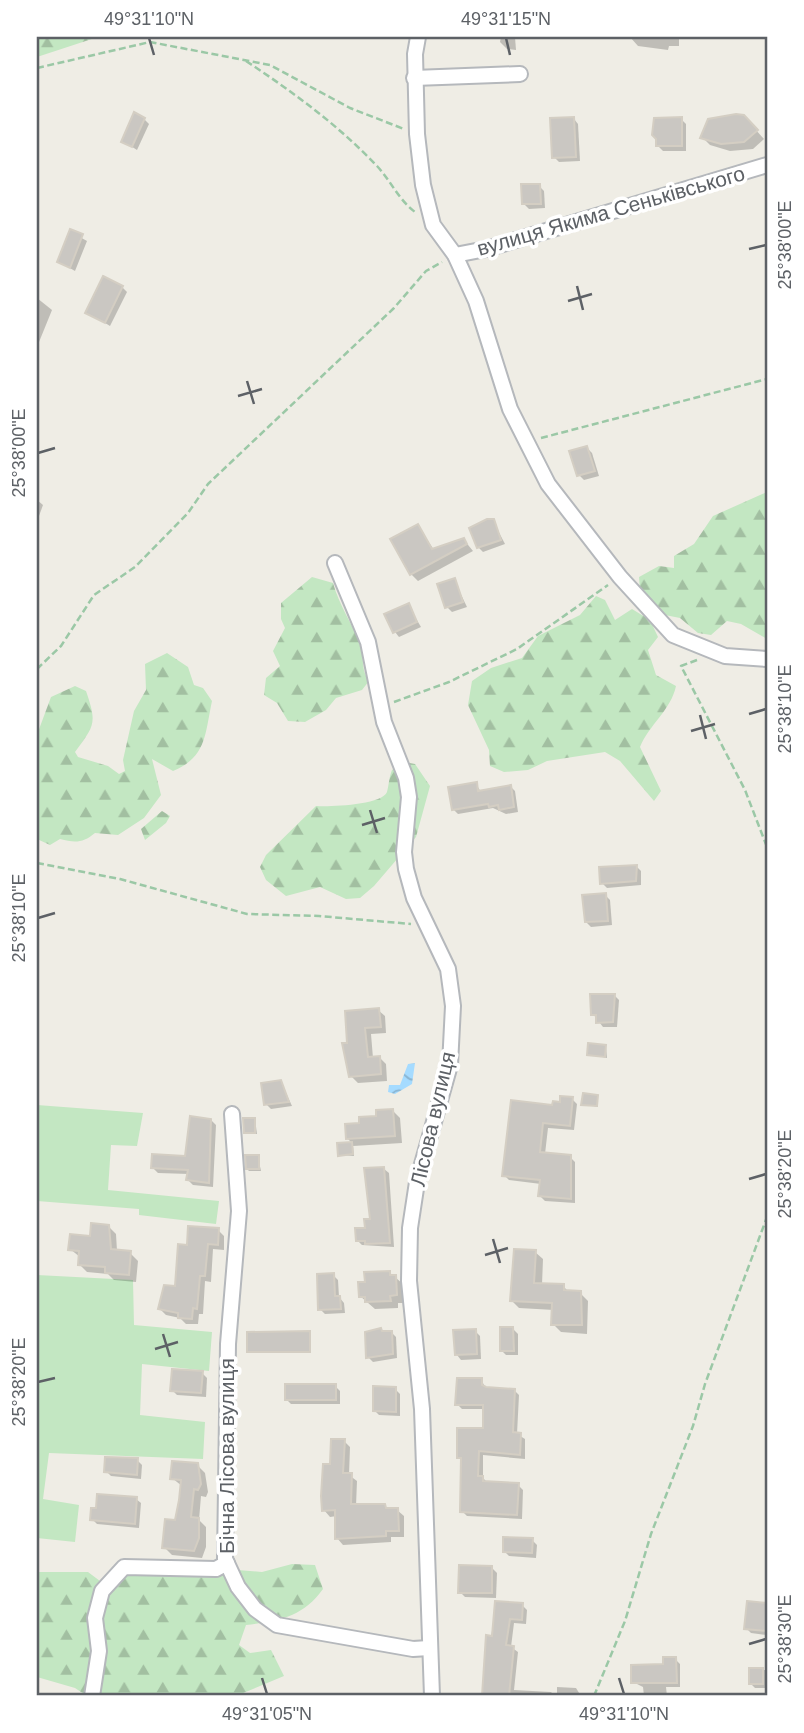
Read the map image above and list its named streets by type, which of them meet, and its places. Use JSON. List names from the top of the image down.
{
  "streets": {
    "street": ["вулиця Якима Сеньківського", "Лісова вулиця", "Бічна Лісова вулиця"]
  },
  "crossings": [
    ["Лісова вулиця", "Бічна Лісова вулиця"]
  ],
  "coordinates": [
    "49°31'10\"N",
    "49°31'15\"N",
    "25°38'00\"E",
    "25°38'10\"E",
    "25°38'20\"E",
    "25°38'30\"E",
    "49°31'05\"N"
  ]
}
